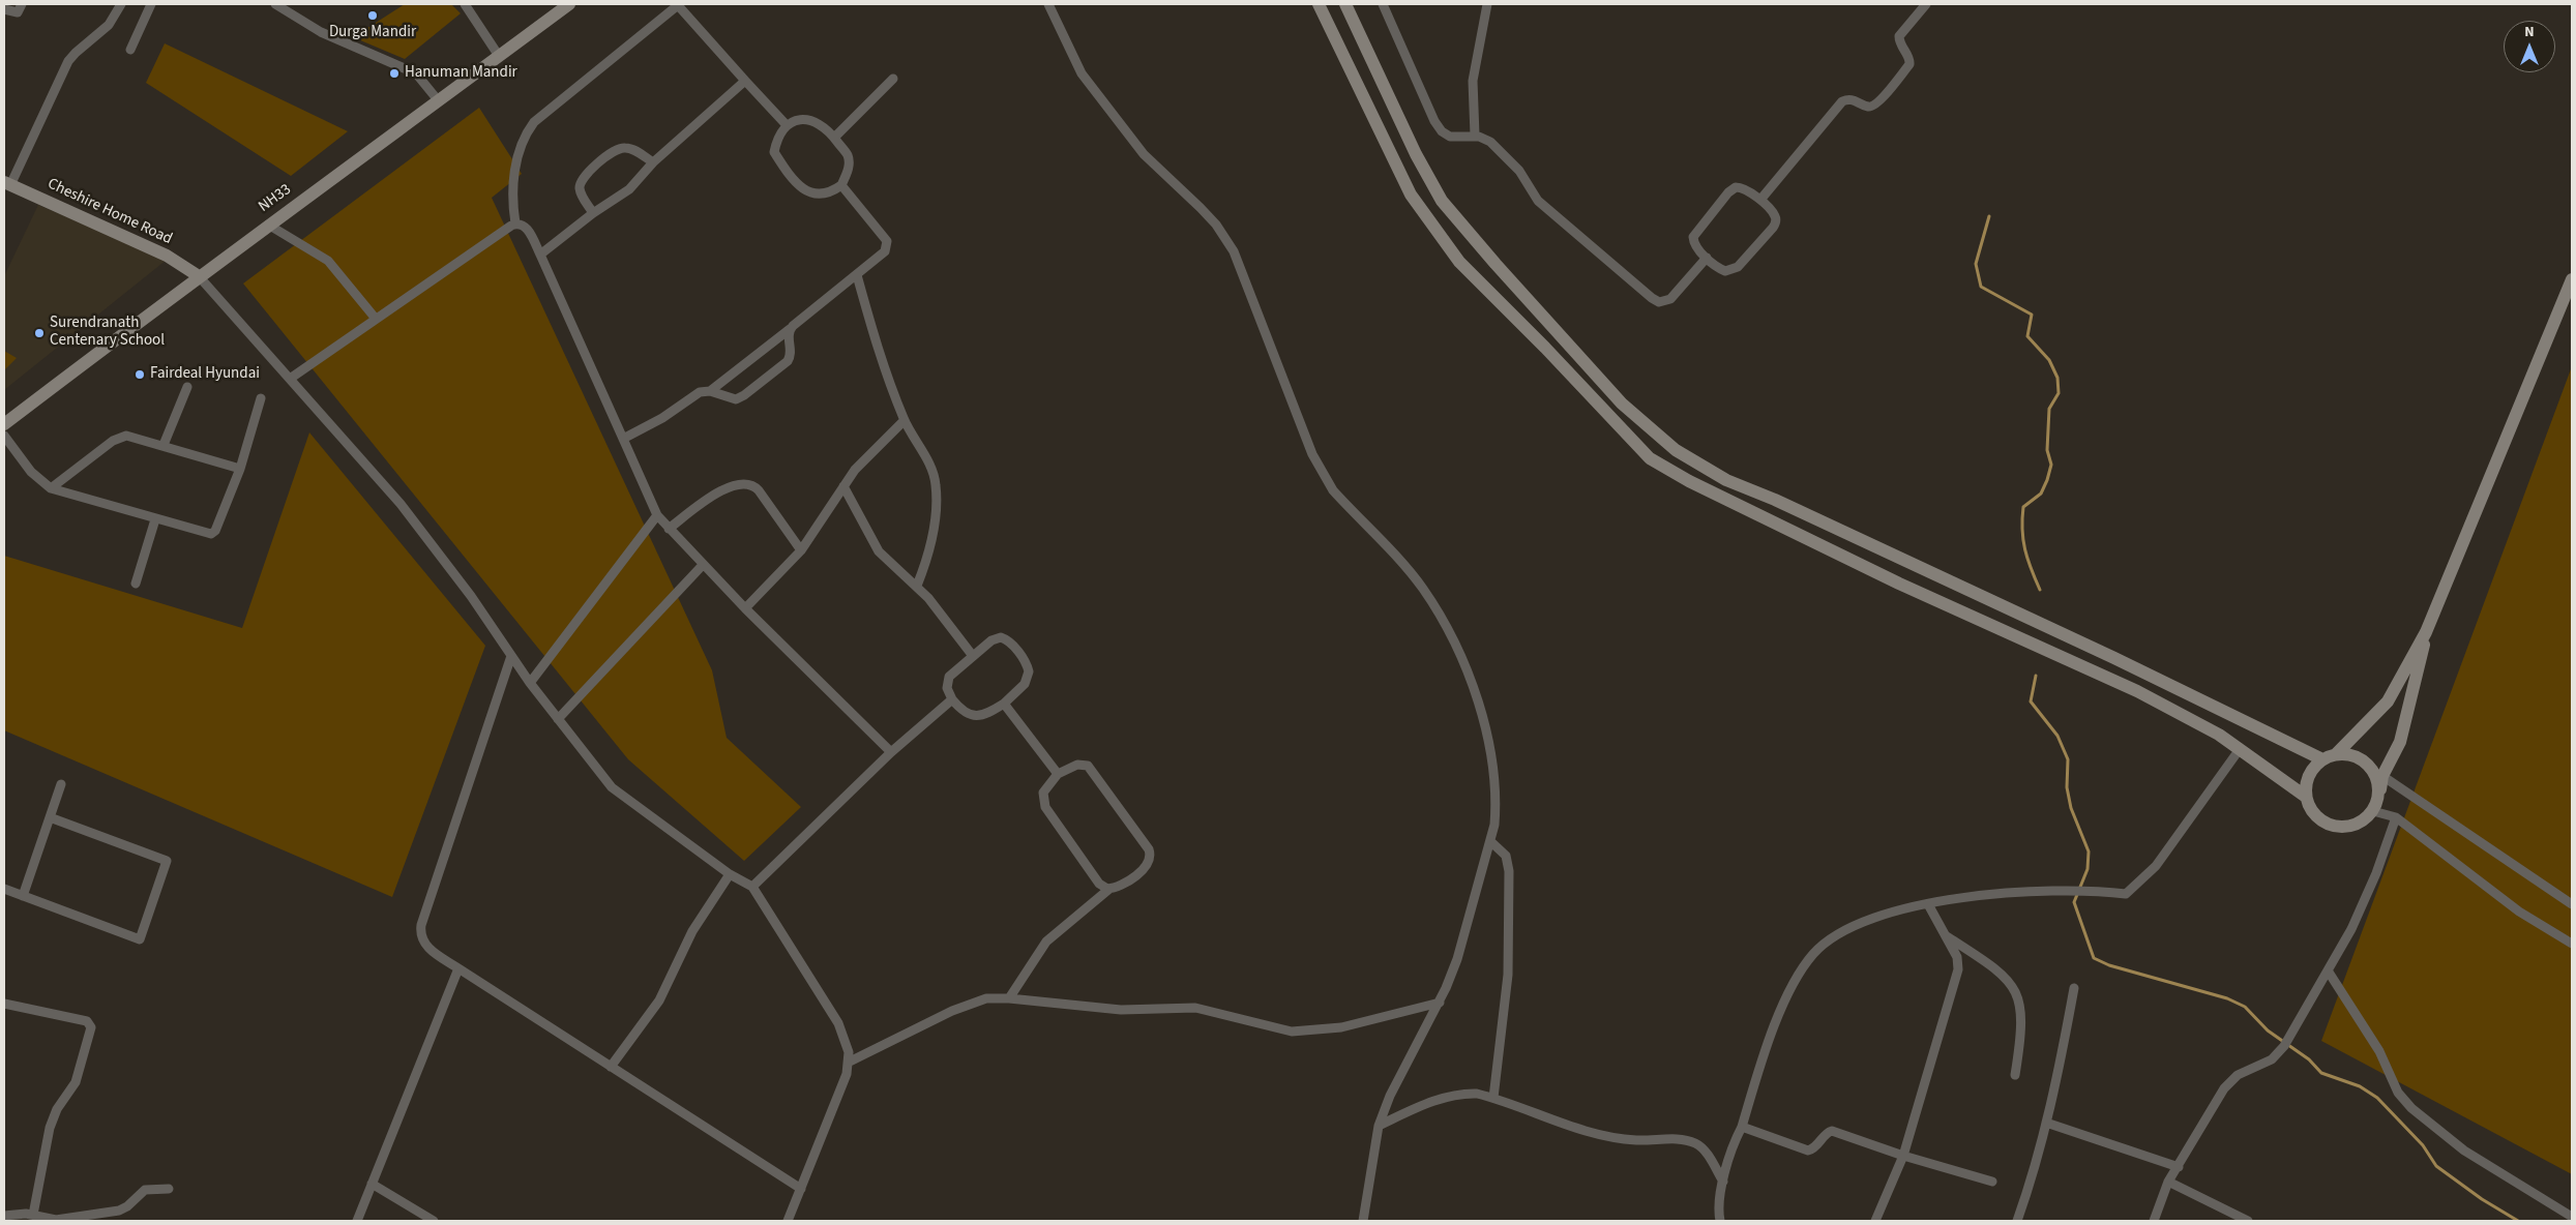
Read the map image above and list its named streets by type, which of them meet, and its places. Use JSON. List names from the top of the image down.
{
  "streets": {
    "main road": ["NH33", "Cheshire Home Road"]
  },
  "crossings": [
    ["NH33", "Cheshire Home Road"]
  ],
  "places": [
    "Durga Mandir",
    "Hanuman Mandir",
    "Surendranath Centenary School",
    "Fairdeal Hyundai"
  ],
  "north": "top"
}
